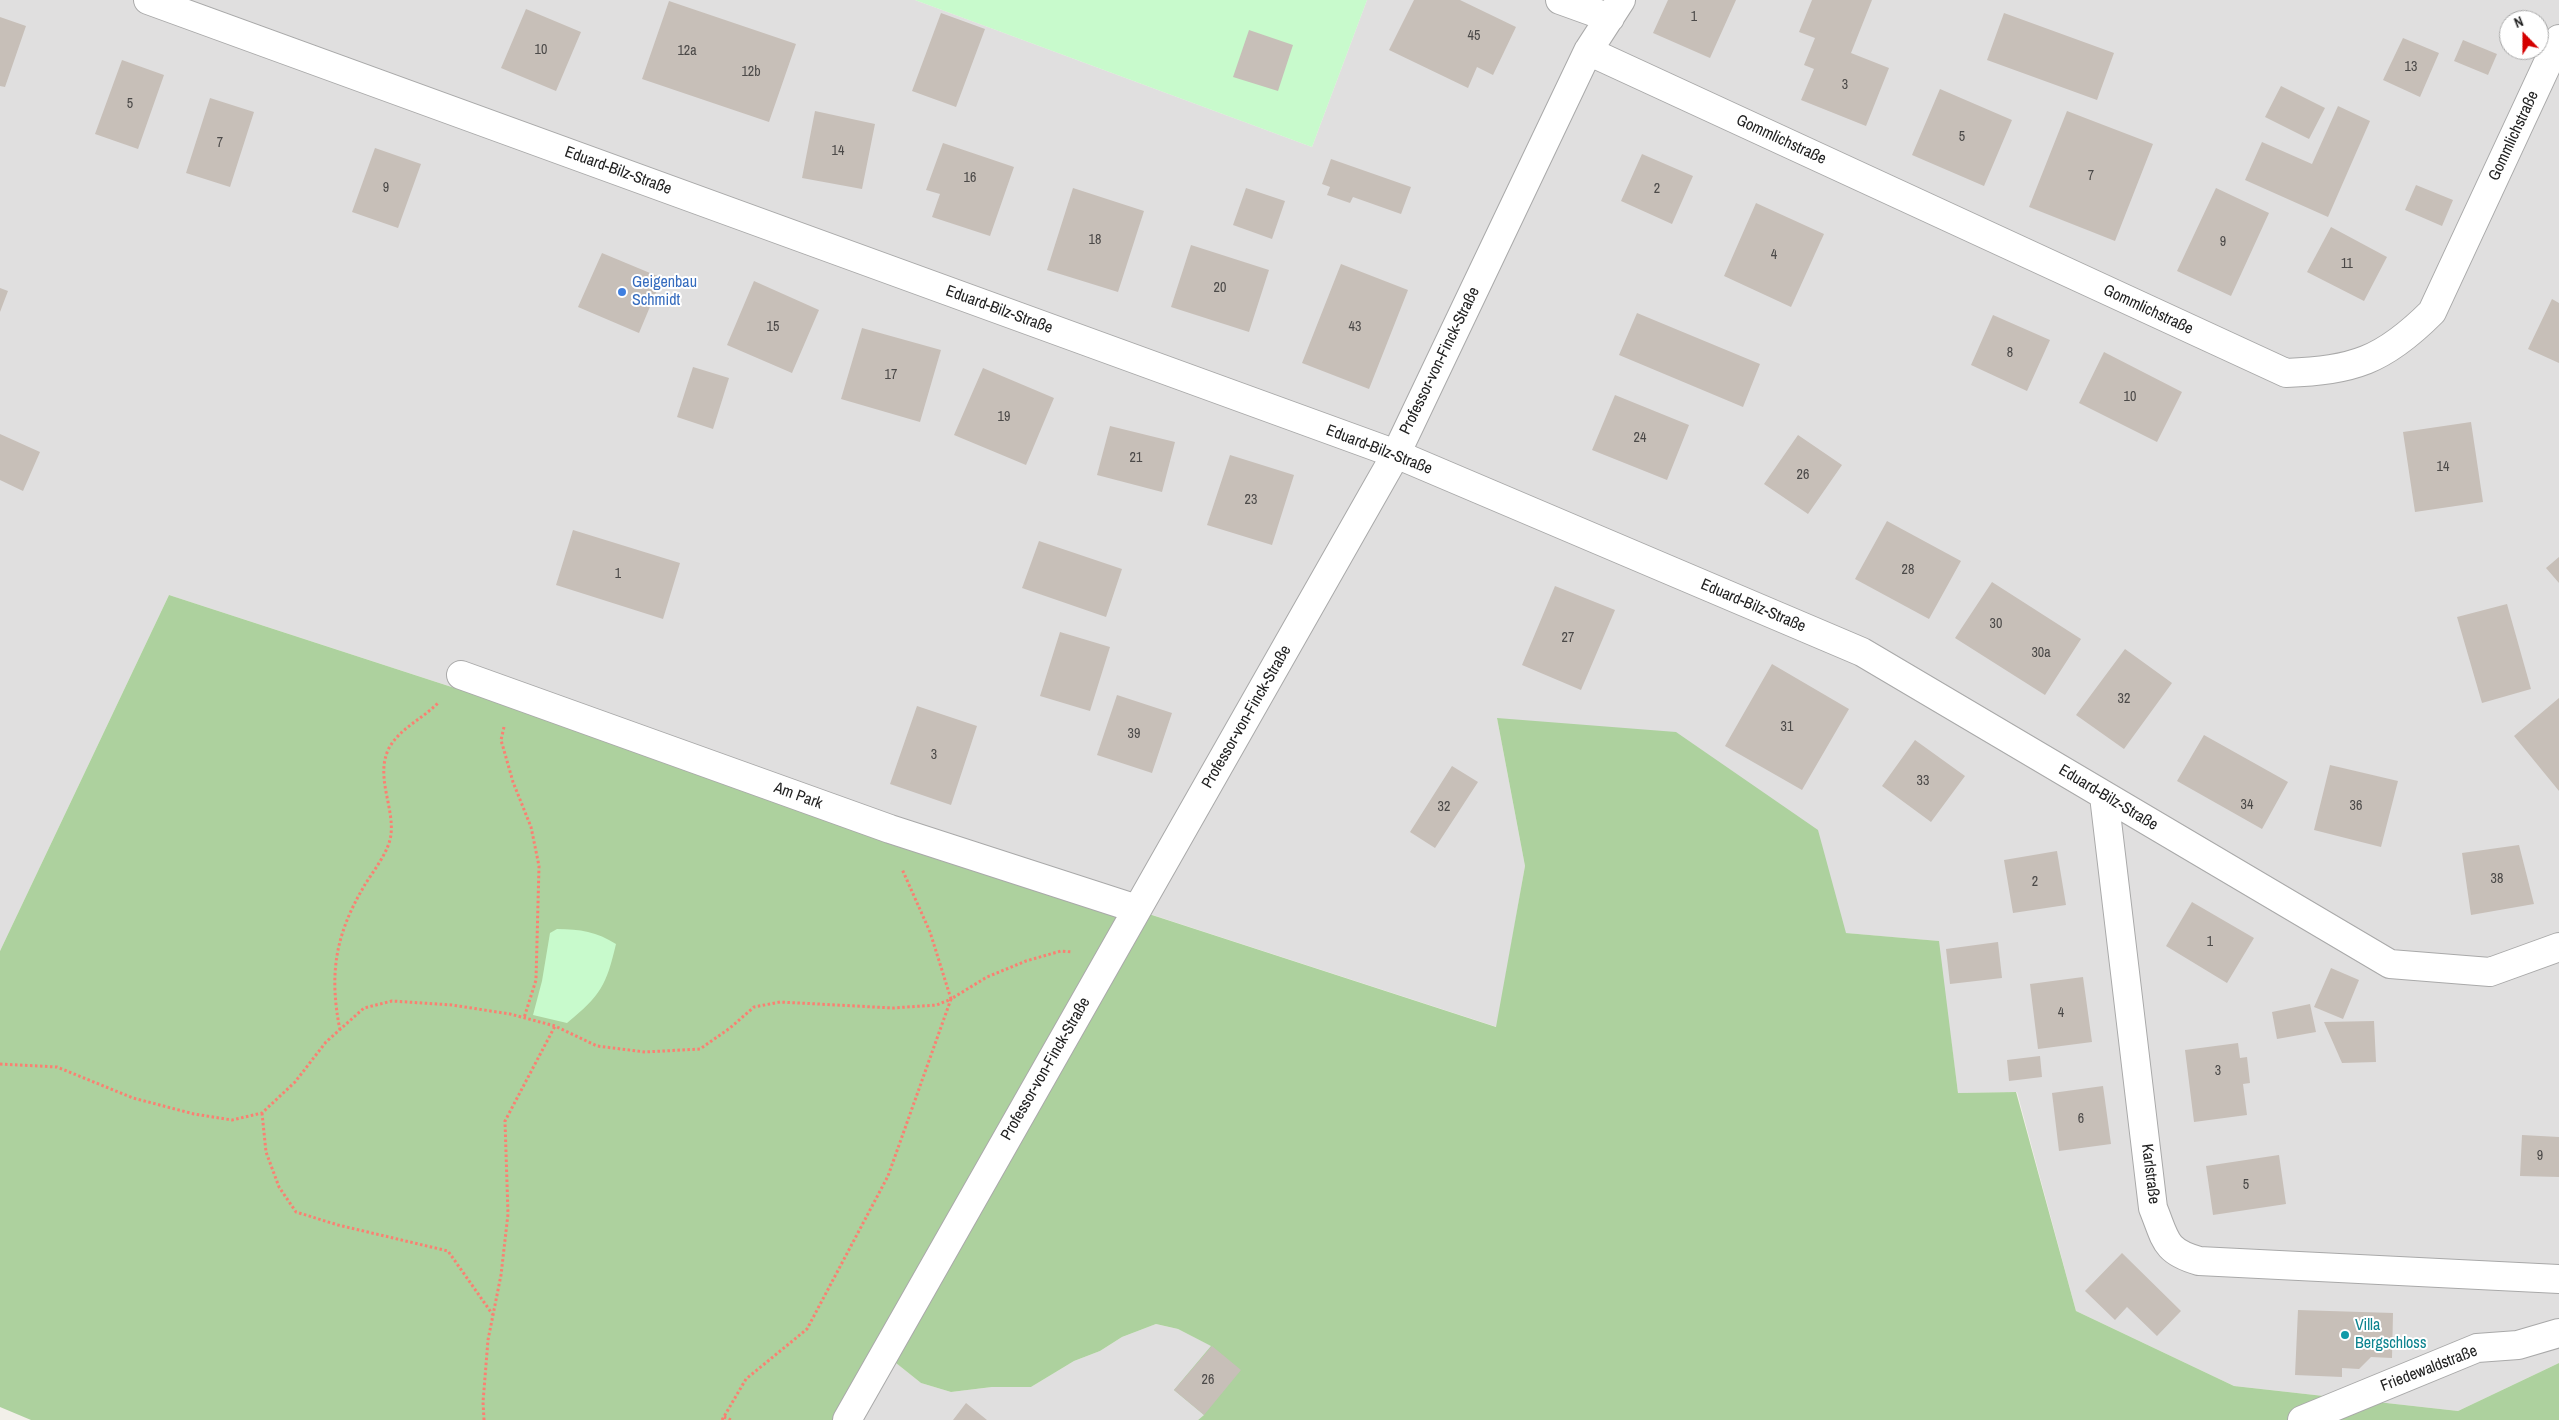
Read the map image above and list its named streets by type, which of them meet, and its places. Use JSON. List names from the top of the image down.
{
  "streets": {
    "street": [
      "Gommlichstraße",
      "Eduard-Bilz-Straße",
      "Professor-von-Finck-Straße",
      "Am Park",
      "Karlstraße",
      "Friedewaldstraße"
    ]
  },
  "crossings": [
    ["Gommlichstraße", "Professor-von-Finck-Straße"],
    ["Eduard-Bilz-Straße", "Professor-von-Finck-Straße"],
    ["Eduard-Bilz-Straße", "Karlstraße"],
    ["Professor-von-Finck-Straße", "Am Park"]
  ],
  "places": ["Geigenbau Schmidt", "Villa Bergschloss"],
  "house_numbers": [
    "1",
    "45",
    "10",
    "12a",
    "13",
    "12b",
    "3",
    "5",
    "5",
    "7",
    "14",
    "7",
    "16",
    "9",
    "2",
    "18",
    "9",
    "4",
    "11",
    "20",
    "15",
    "43",
    "8",
    "17",
    "10",
    "19",
    "24",
    "21",
    "14",
    "26",
    "23",
    "28",
    "1",
    "30",
    "27",
    "30a",
    "32",
    "31",
    "39",
    "3",
    "33",
    "34",
    "36",
    "32",
    "38",
    "2",
    "1",
    "4",
    "3",
    "6",
    "9",
    "5",
    "26"
  ],
  "north": "top"
}
